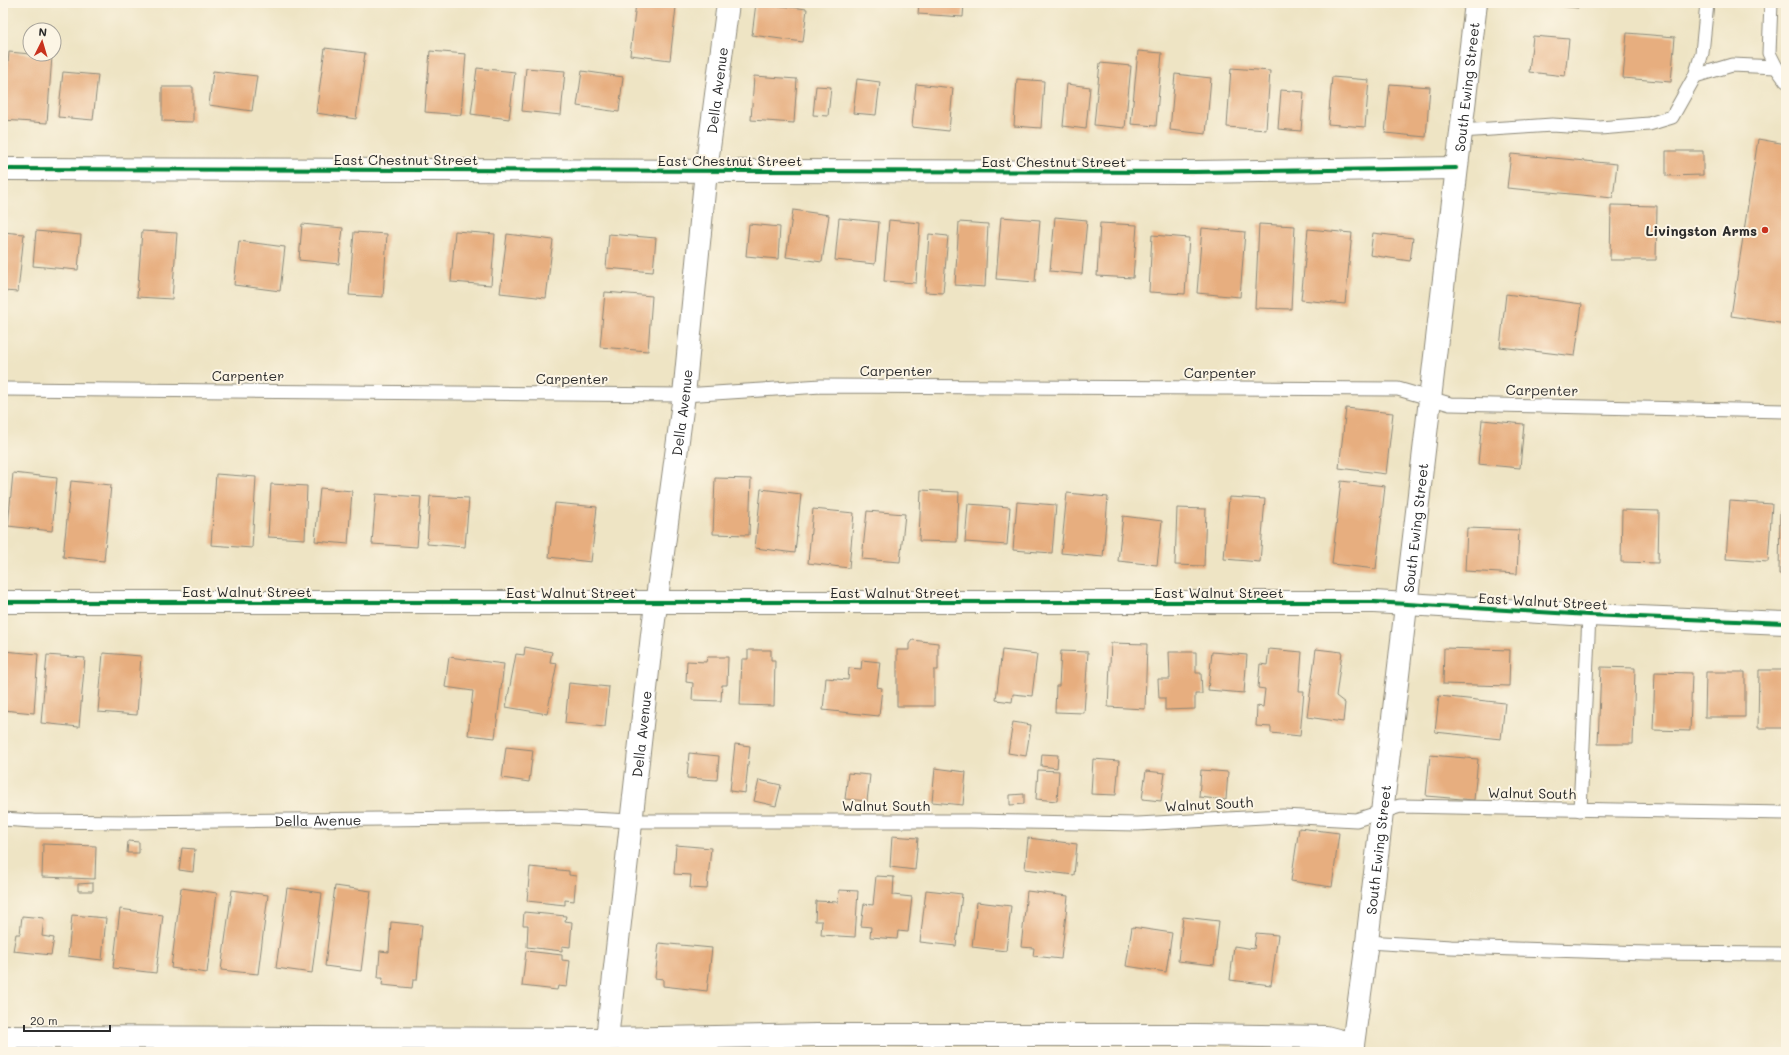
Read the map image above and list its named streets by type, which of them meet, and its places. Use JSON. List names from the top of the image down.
{
  "streets": {
    "street": [
      "South Ewing Street",
      "Della Avenue",
      "East Chestnut Street",
      "East Walnut Street"
    ],
    "lane": ["Carpenter", "Walnut South"]
  },
  "crossings": [
    ["South Ewing Street", "East Chestnut Street"],
    ["South Ewing Street", "Carpenter"],
    ["South Ewing Street", "East Walnut Street"],
    ["South Ewing Street", "Walnut South"],
    ["Della Avenue", "East Chestnut Street"],
    ["Della Avenue", "Carpenter"],
    ["Della Avenue", "East Walnut Street"],
    ["Della Avenue", "Walnut South"]
  ],
  "places": ["Livingston Arms"],
  "scale_bar": "20 m",
  "north": "top"
}
